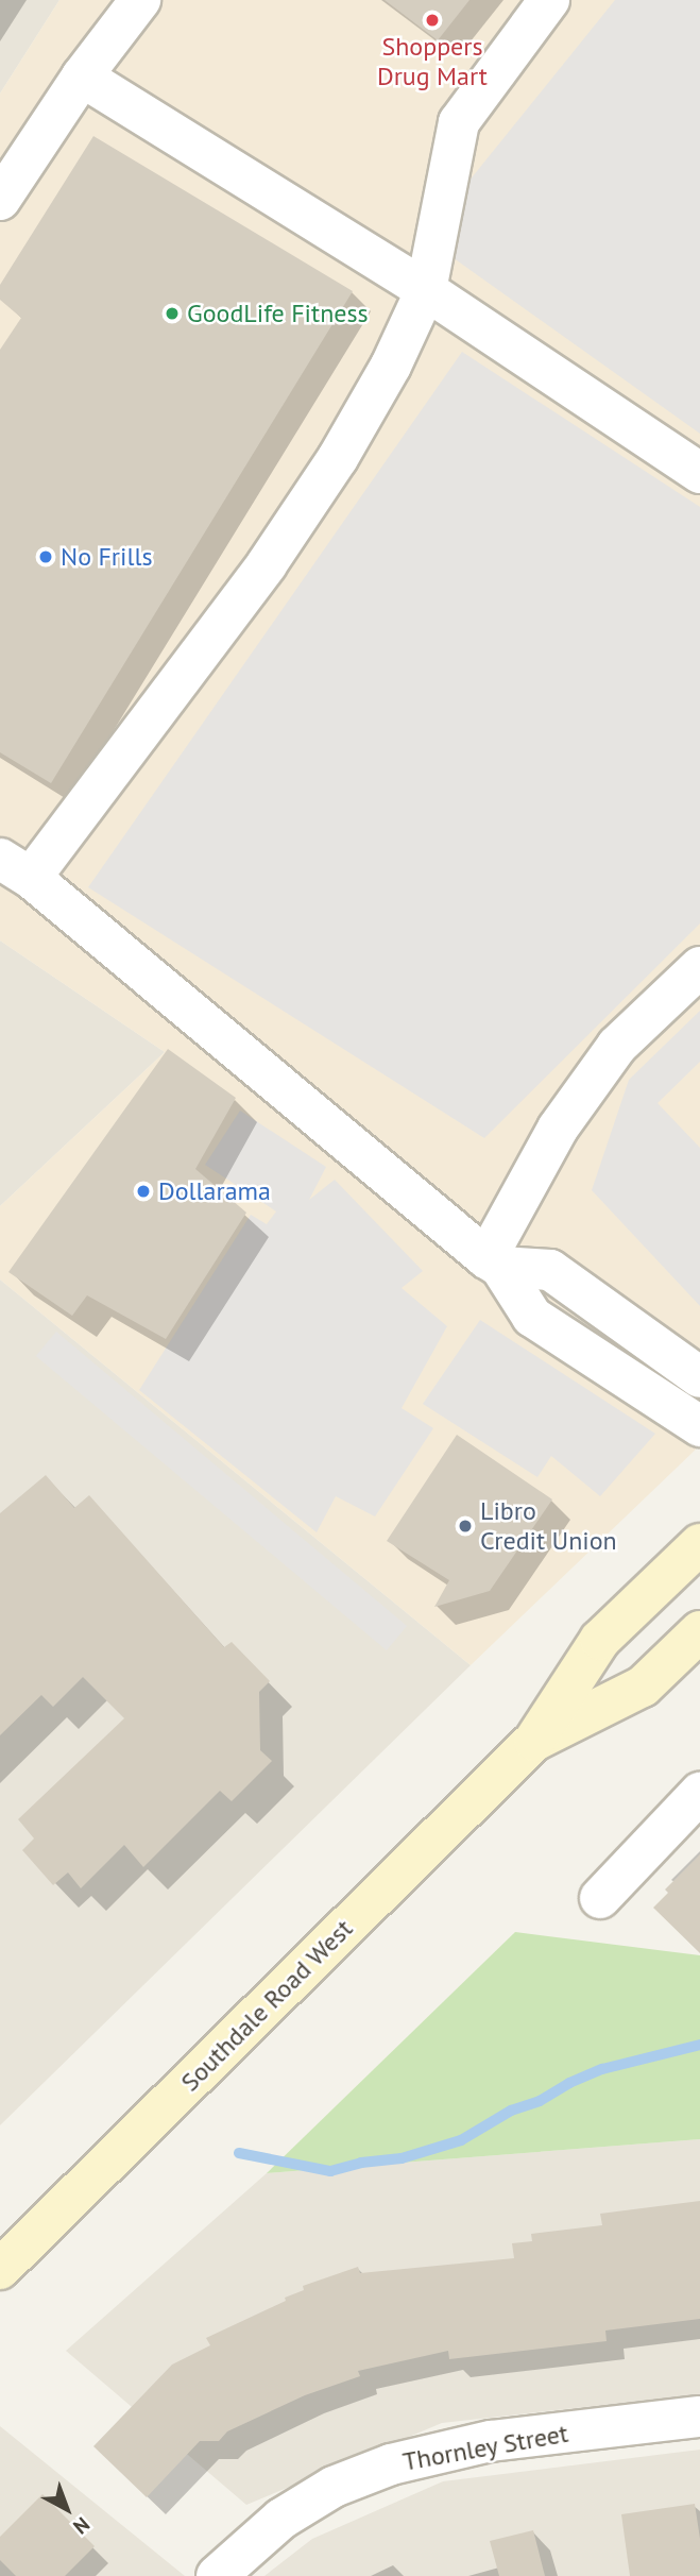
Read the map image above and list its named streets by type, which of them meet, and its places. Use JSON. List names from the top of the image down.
{
  "streets": {
    "main road": ["Southdale Road West"],
    "street": ["Thornley Street"]
  },
  "places": [
    "Shoppers Drug Mart",
    "GoodLife Fitness",
    "No Frills",
    "Dollarama",
    "Libro Credit Union"
  ],
  "north": "bottom right"
}
